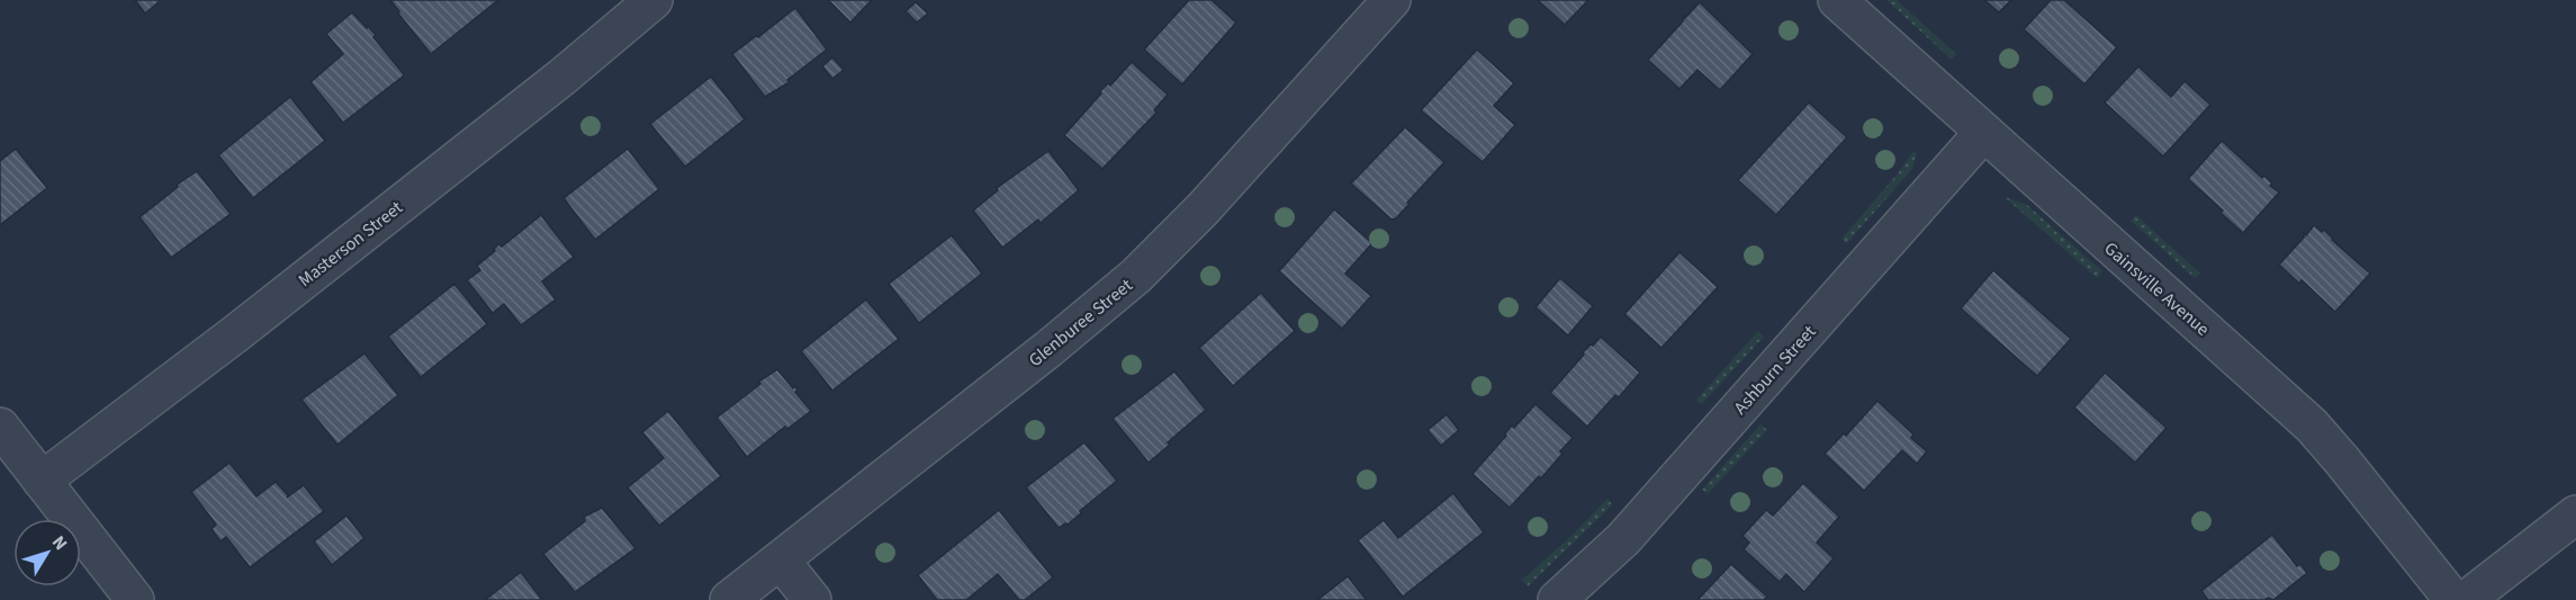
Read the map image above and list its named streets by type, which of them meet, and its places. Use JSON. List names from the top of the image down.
{
  "streets": {
    "street": [
      "Masterson Street",
      "Gainsville Avenue",
      "Glenburee Street",
      "Ashburn Street"
    ]
  },
  "crossings": [
    ["Gainsville Avenue", "Ashburn Street"]
  ],
  "north": "top right"
}
